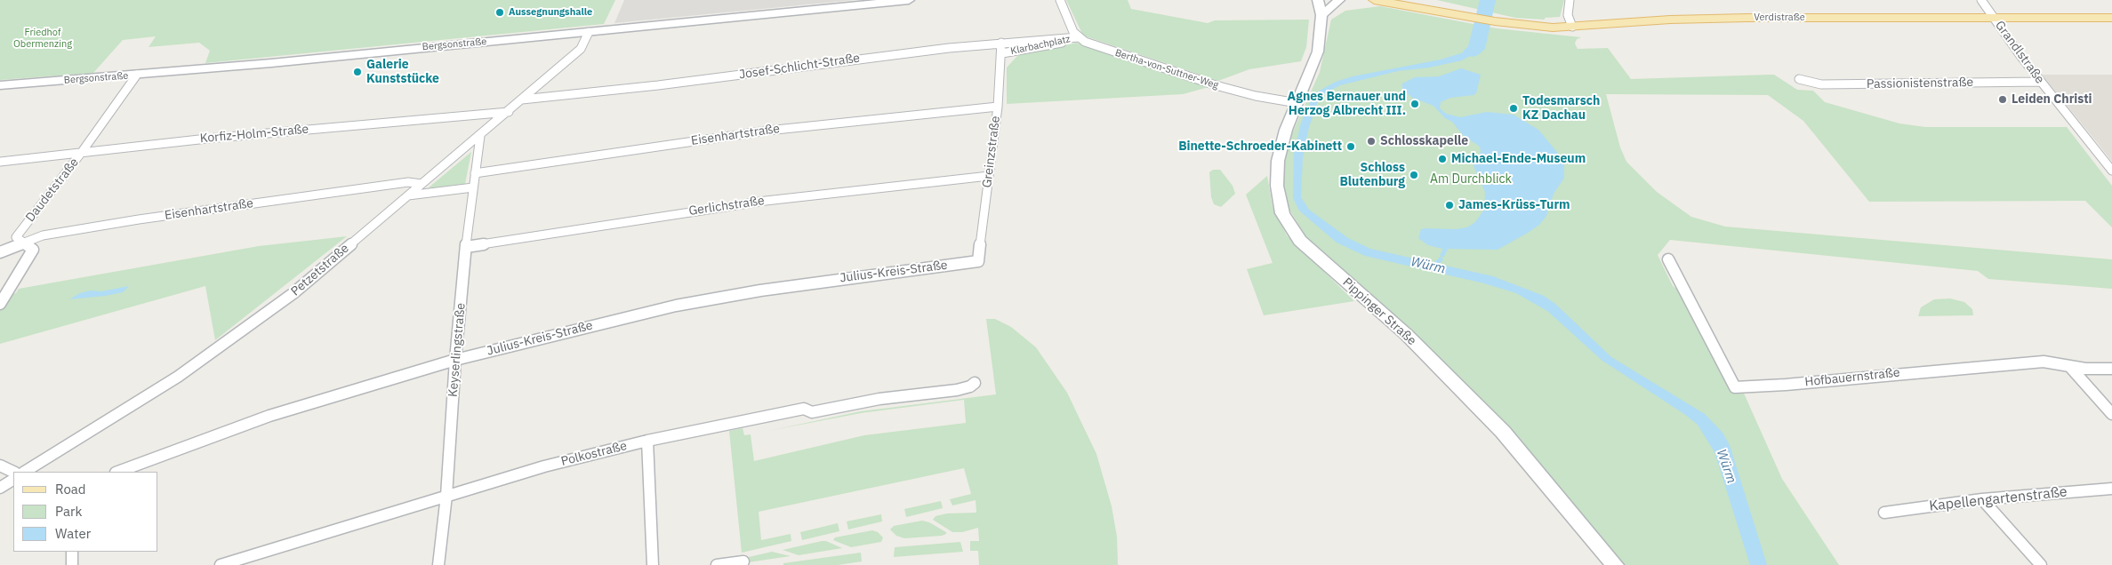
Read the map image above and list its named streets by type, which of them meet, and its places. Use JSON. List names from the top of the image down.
{
  "streets": {
    "main road": ["Verdistraße"],
    "street": [
      "Bergsonstraße",
      "Klarbachplatz",
      "Grandlstraße",
      "Josef-Schlicht-Straße",
      "Bertha-von-Suttner-Weg",
      "Passionistenstraße",
      "Korfiz-Holm-Straße",
      "Eisenhartstraße",
      "Greinzstraße",
      "Daudetstraße",
      "Gerlichstraße",
      "Petzetstraße",
      "Julius-Kreis-Straße",
      "Pippinger Straße",
      "Keyserlingstraße",
      "Hofbauernstraße",
      "Polkostraße",
      "Kapellengartenstraße"
    ]
  },
  "crossings": [
    ["Verdistraße", "Grandlstraße"],
    ["Bergsonstraße", "Daudetstraße"],
    ["Bergsonstraße", "Petzetstraße"],
    ["Klarbachplatz", "Josef-Schlicht-Straße"],
    ["Klarbachplatz", "Bertha-von-Suttner-Weg"],
    ["Klarbachplatz", "Greinzstraße"],
    ["Grandlstraße", "Passionistenstraße"],
    ["Josef-Schlicht-Straße", "Bertha-von-Suttner-Weg"],
    ["Josef-Schlicht-Straße", "Greinzstraße"],
    ["Josef-Schlicht-Straße", "Petzetstraße"],
    ["Bertha-von-Suttner-Weg", "Pippinger Straße"],
    ["Korfiz-Holm-Straße", "Daudetstraße"],
    ["Korfiz-Holm-Straße", "Petzetstraße"],
    ["Eisenhartstraße", "Greinzstraße"],
    ["Eisenhartstraße", "Daudetstraße"],
    ["Eisenhartstraße", "Petzetstraße"],
    ["Eisenhartstraße", "Keyserlingstraße"],
    ["Greinzstraße", "Gerlichstraße"],
    ["Greinzstraße", "Julius-Kreis-Straße"],
    ["Gerlichstraße", "Keyserlingstraße"],
    ["Petzetstraße", "Keyserlingstraße"],
    ["Julius-Kreis-Straße", "Keyserlingstraße"],
    ["Keyserlingstraße", "Polkostraße"]
  ],
  "water": ["Würm"],
  "parks": ["Friedhof Obermenzing", "Am Durchblick"],
  "places": [
    "Aussegnungshalle",
    "Galerie Kunststücke",
    "Leiden Christi",
    "Agnes Bernauer und Herzog Albrecht III.",
    "Todesmarsch KZ Dachau",
    "Schlosskapelle",
    "Binette-Schroeder-Kabinett",
    "Michael-Ende-Museum",
    "Schloss Blutenburg",
    "James-Krüss-Turm"
  ],
  "legend": ["Road", "Park", "Water"]
}
